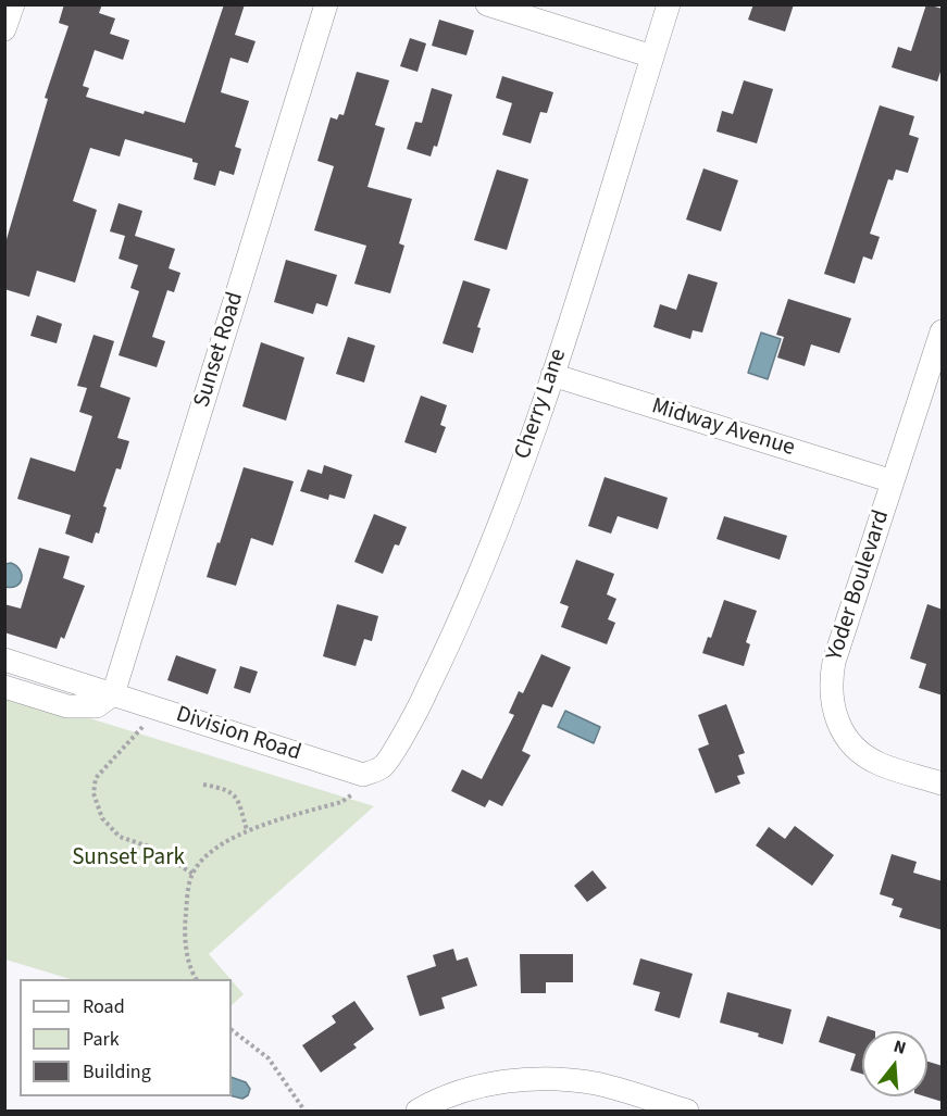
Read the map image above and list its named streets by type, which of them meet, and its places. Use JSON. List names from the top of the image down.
{
  "streets": {
    "street": [
      "Sunset Road",
      "Cherry Lane",
      "Midway Avenue",
      "Yoder Boulevard",
      "Division Road"
    ]
  },
  "crossings": [
    ["Sunset Road", "Division Road"],
    ["Cherry Lane", "Midway Avenue"],
    ["Cherry Lane", "Division Road"],
    ["Midway Avenue", "Yoder Boulevard"]
  ],
  "parks": ["Sunset Park"],
  "legend": ["Road", "Park", "Building"],
  "north": "top"
}
